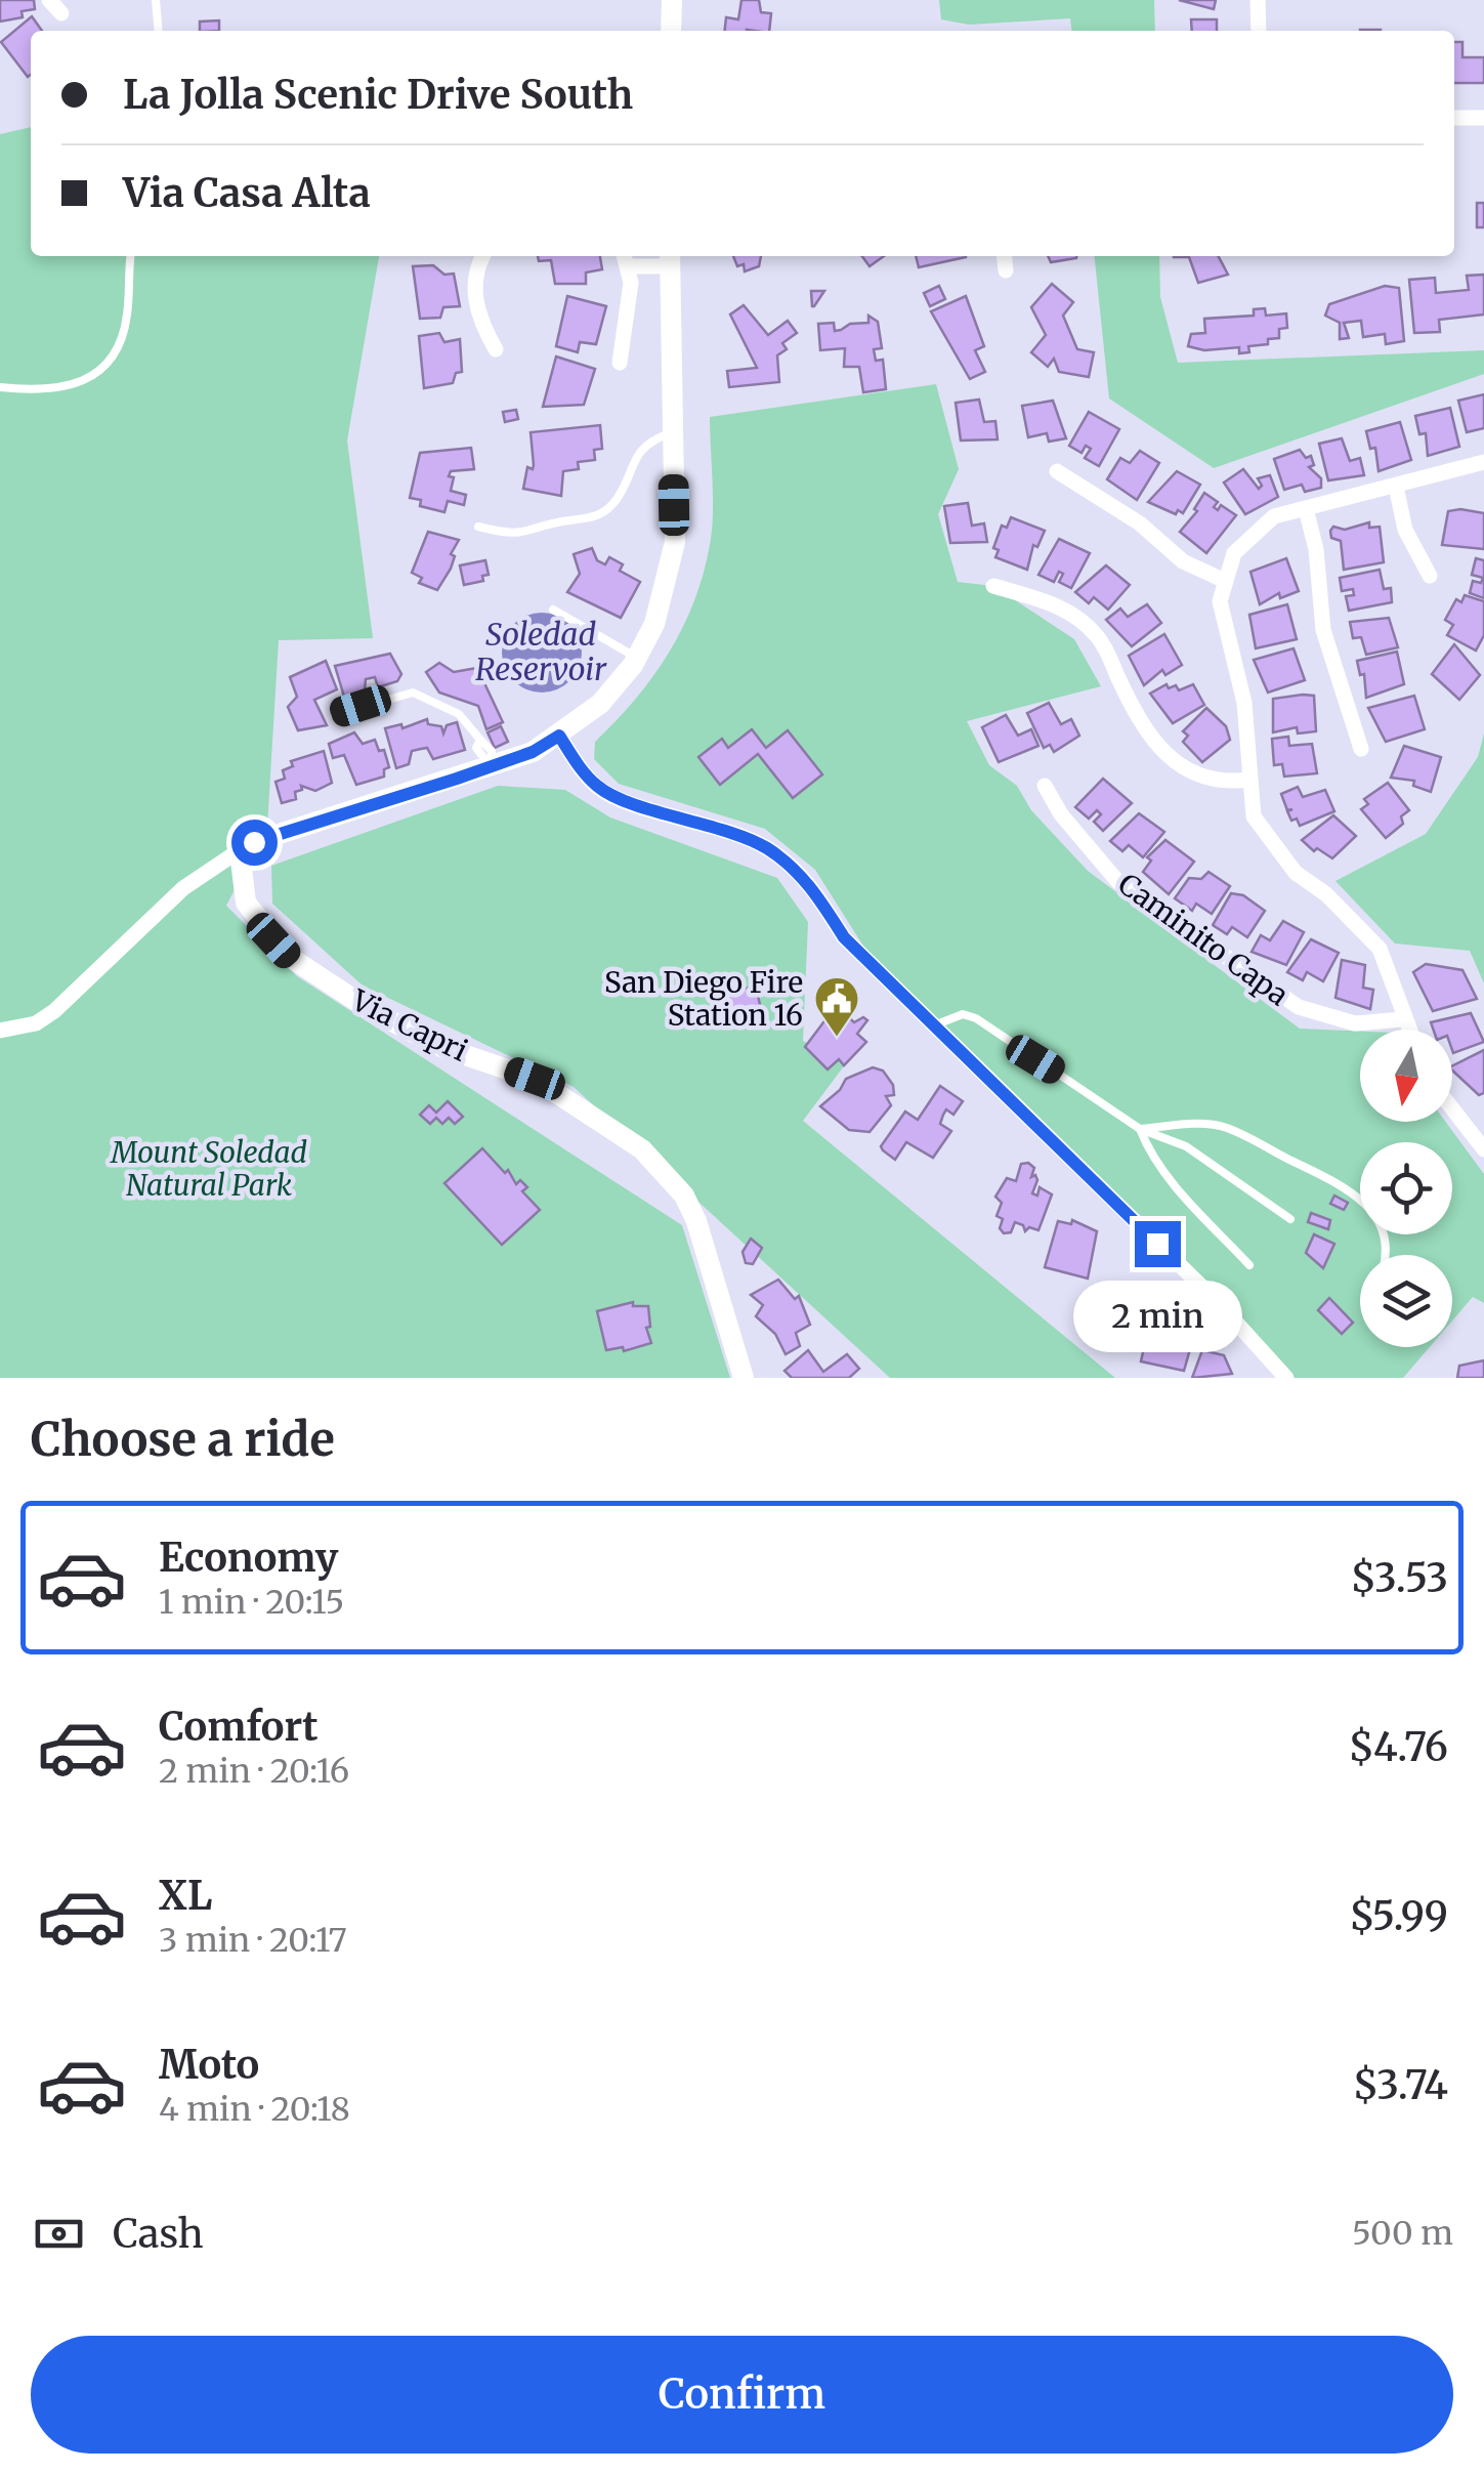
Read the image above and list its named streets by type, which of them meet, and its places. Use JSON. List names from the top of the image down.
{
  "streets": {
    "street": ["Caminito Capa", "Via Capri"]
  },
  "water": ["Soledad Reservoir"],
  "parks": ["Mount Soledad Natural Park"],
  "places": {
    "public building": ["San Diego Fire Station 16"]
  },
  "north": "bottom",
  "page": {
    "banner": ["La Jolla Scenic Drive South", "Via Casa Alta"],
    "bubble": "2 min",
    "heading": "Choose a ride",
    "list": [
      {
        "name": "Economy",
        "note": "1 min · 20:15",
        "value": "$3.53"
      },
      {
        "name": "Comfort",
        "note": "2 min · 20:16",
        "value": "$4.76"
      },
      {
        "name": "XL",
        "note": "3 min · 20:17",
        "value": "$5.99"
      },
      {
        "name": "Moto",
        "note": "4 min · 20:18",
        "value": "$3.74"
      }
    ],
    "pay": ["Cash", "500 m"],
    "buttons": "Confirm"
  }
}
